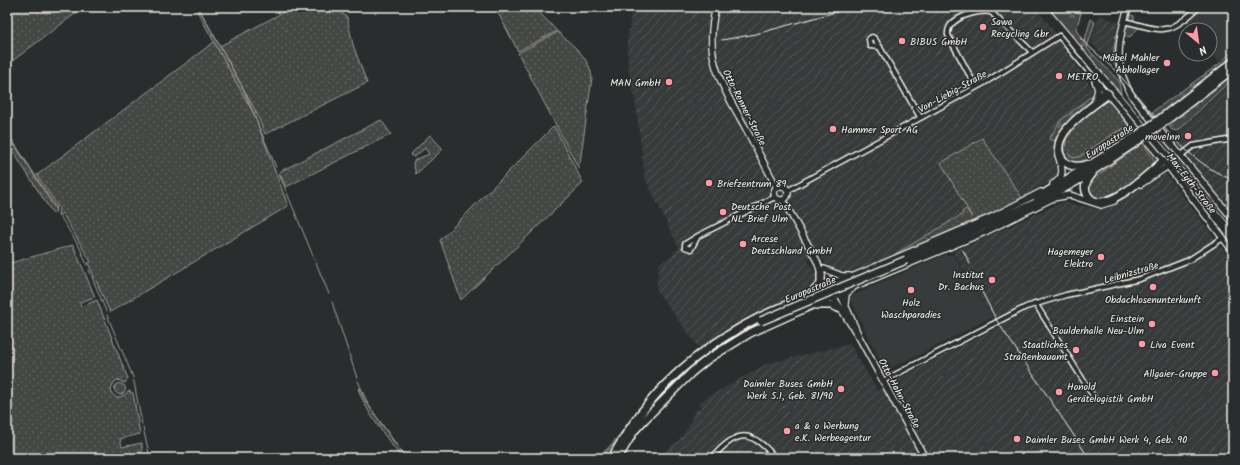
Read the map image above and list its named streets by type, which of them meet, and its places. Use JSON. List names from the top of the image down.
{
  "streets": {
    "highway": ["Europastraße"],
    "street": [
      "Von-Liebig-Straße",
      "Otto-Renner-Straße",
      "Max-Eyth-Straße",
      "Leibnizstraße",
      "Otto-Hahn-Straße"
    ]
  },
  "crossings": [
    ["Von-Liebig-Straße", "Otto-Renner-Straße"],
    ["Von-Liebig-Straße", "Max-Eyth-Straße"],
    ["Europastraße", "Max-Eyth-Straße"],
    ["Europastraße", "Otto-Hahn-Straße"],
    ["Max-Eyth-Straße", "Leibnizstraße"],
    ["Leibnizstraße", "Otto-Hahn-Straße"]
  ],
  "places": [
    "Sawa Recycling Gbr",
    "BIBUS GmbH",
    "Möbel Mahler Abhollager",
    "METRO",
    "MAN GmbH",
    "Hammer Sport AG",
    "moveInn",
    "Briefzentrum 89",
    "Deutsche Post NL Brief Ulm",
    "Arcese Deutschland GmbH",
    "Hagemeyer Elektro",
    "Institut Dr. Bachus",
    "Obdachlosenunterkunft",
    "Holz Waschparadies",
    "Einstein Boulderhalle Neu-Ulm",
    "Liva Event",
    "Staatliches Straßenbauamt",
    "Allgaier-Gruppe",
    "Daimler Buses GmbH Werk 5.1, Geb. 81/90",
    "Honold Gerätelogistik GmbH",
    "a & o Werbung e.K. Werbeagentur",
    "Daimler Buses GmbH Werk 4, Geb. 90"
  ],
  "north": "bottom right"
}
